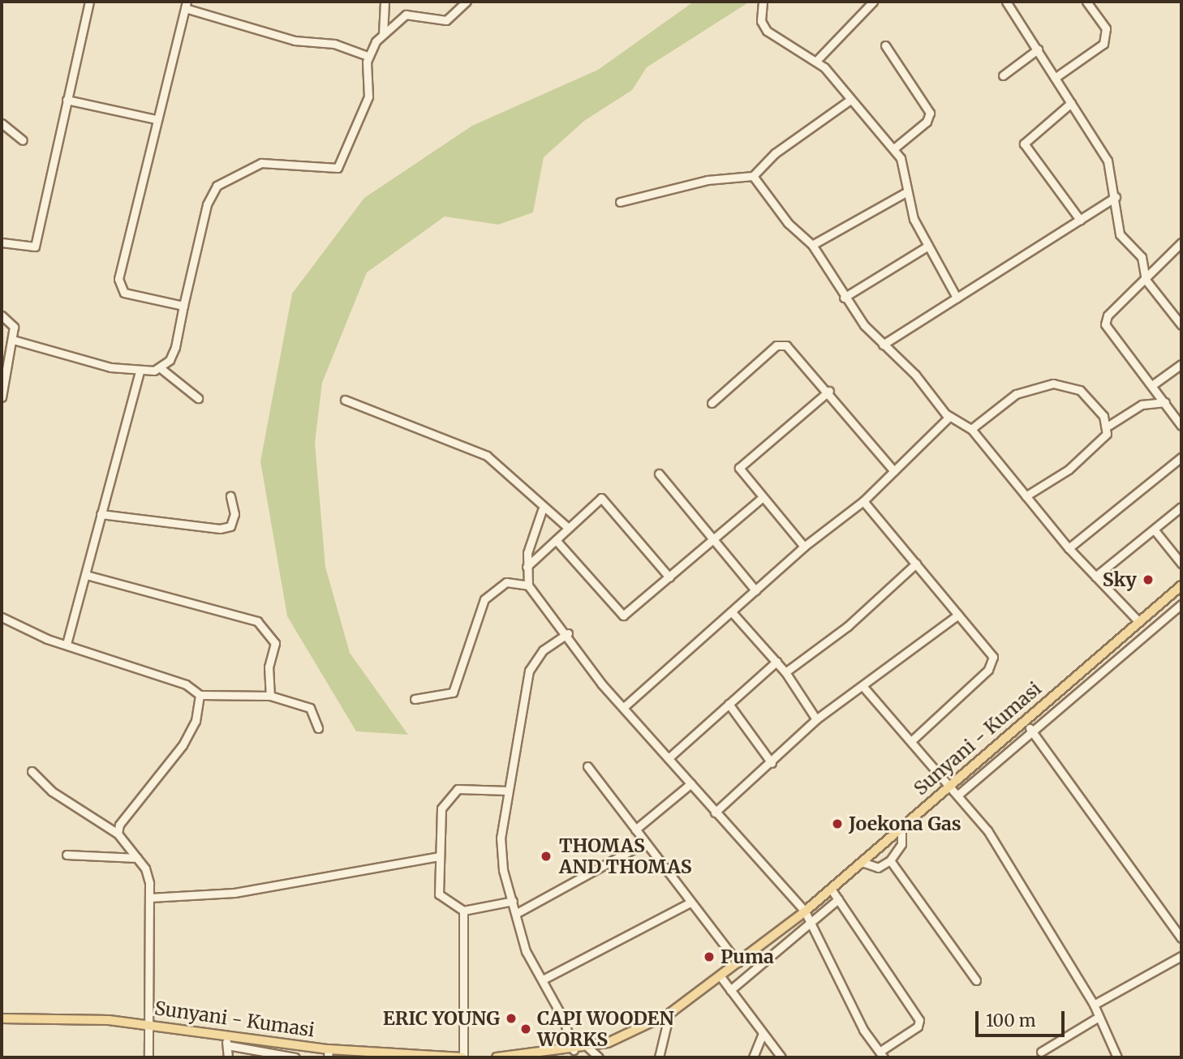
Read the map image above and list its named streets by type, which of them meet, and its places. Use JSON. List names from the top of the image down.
{
  "streets": {
    "main road": ["Sunyani - Kumasi"]
  },
  "places": [
    "Sky",
    "Joekona Gas",
    "THOMAS AND THOMAS",
    "Puma",
    "ERIC YOUNG",
    "CAPI WOODEN WORKS"
  ],
  "scale_bar": "100 m"
}
